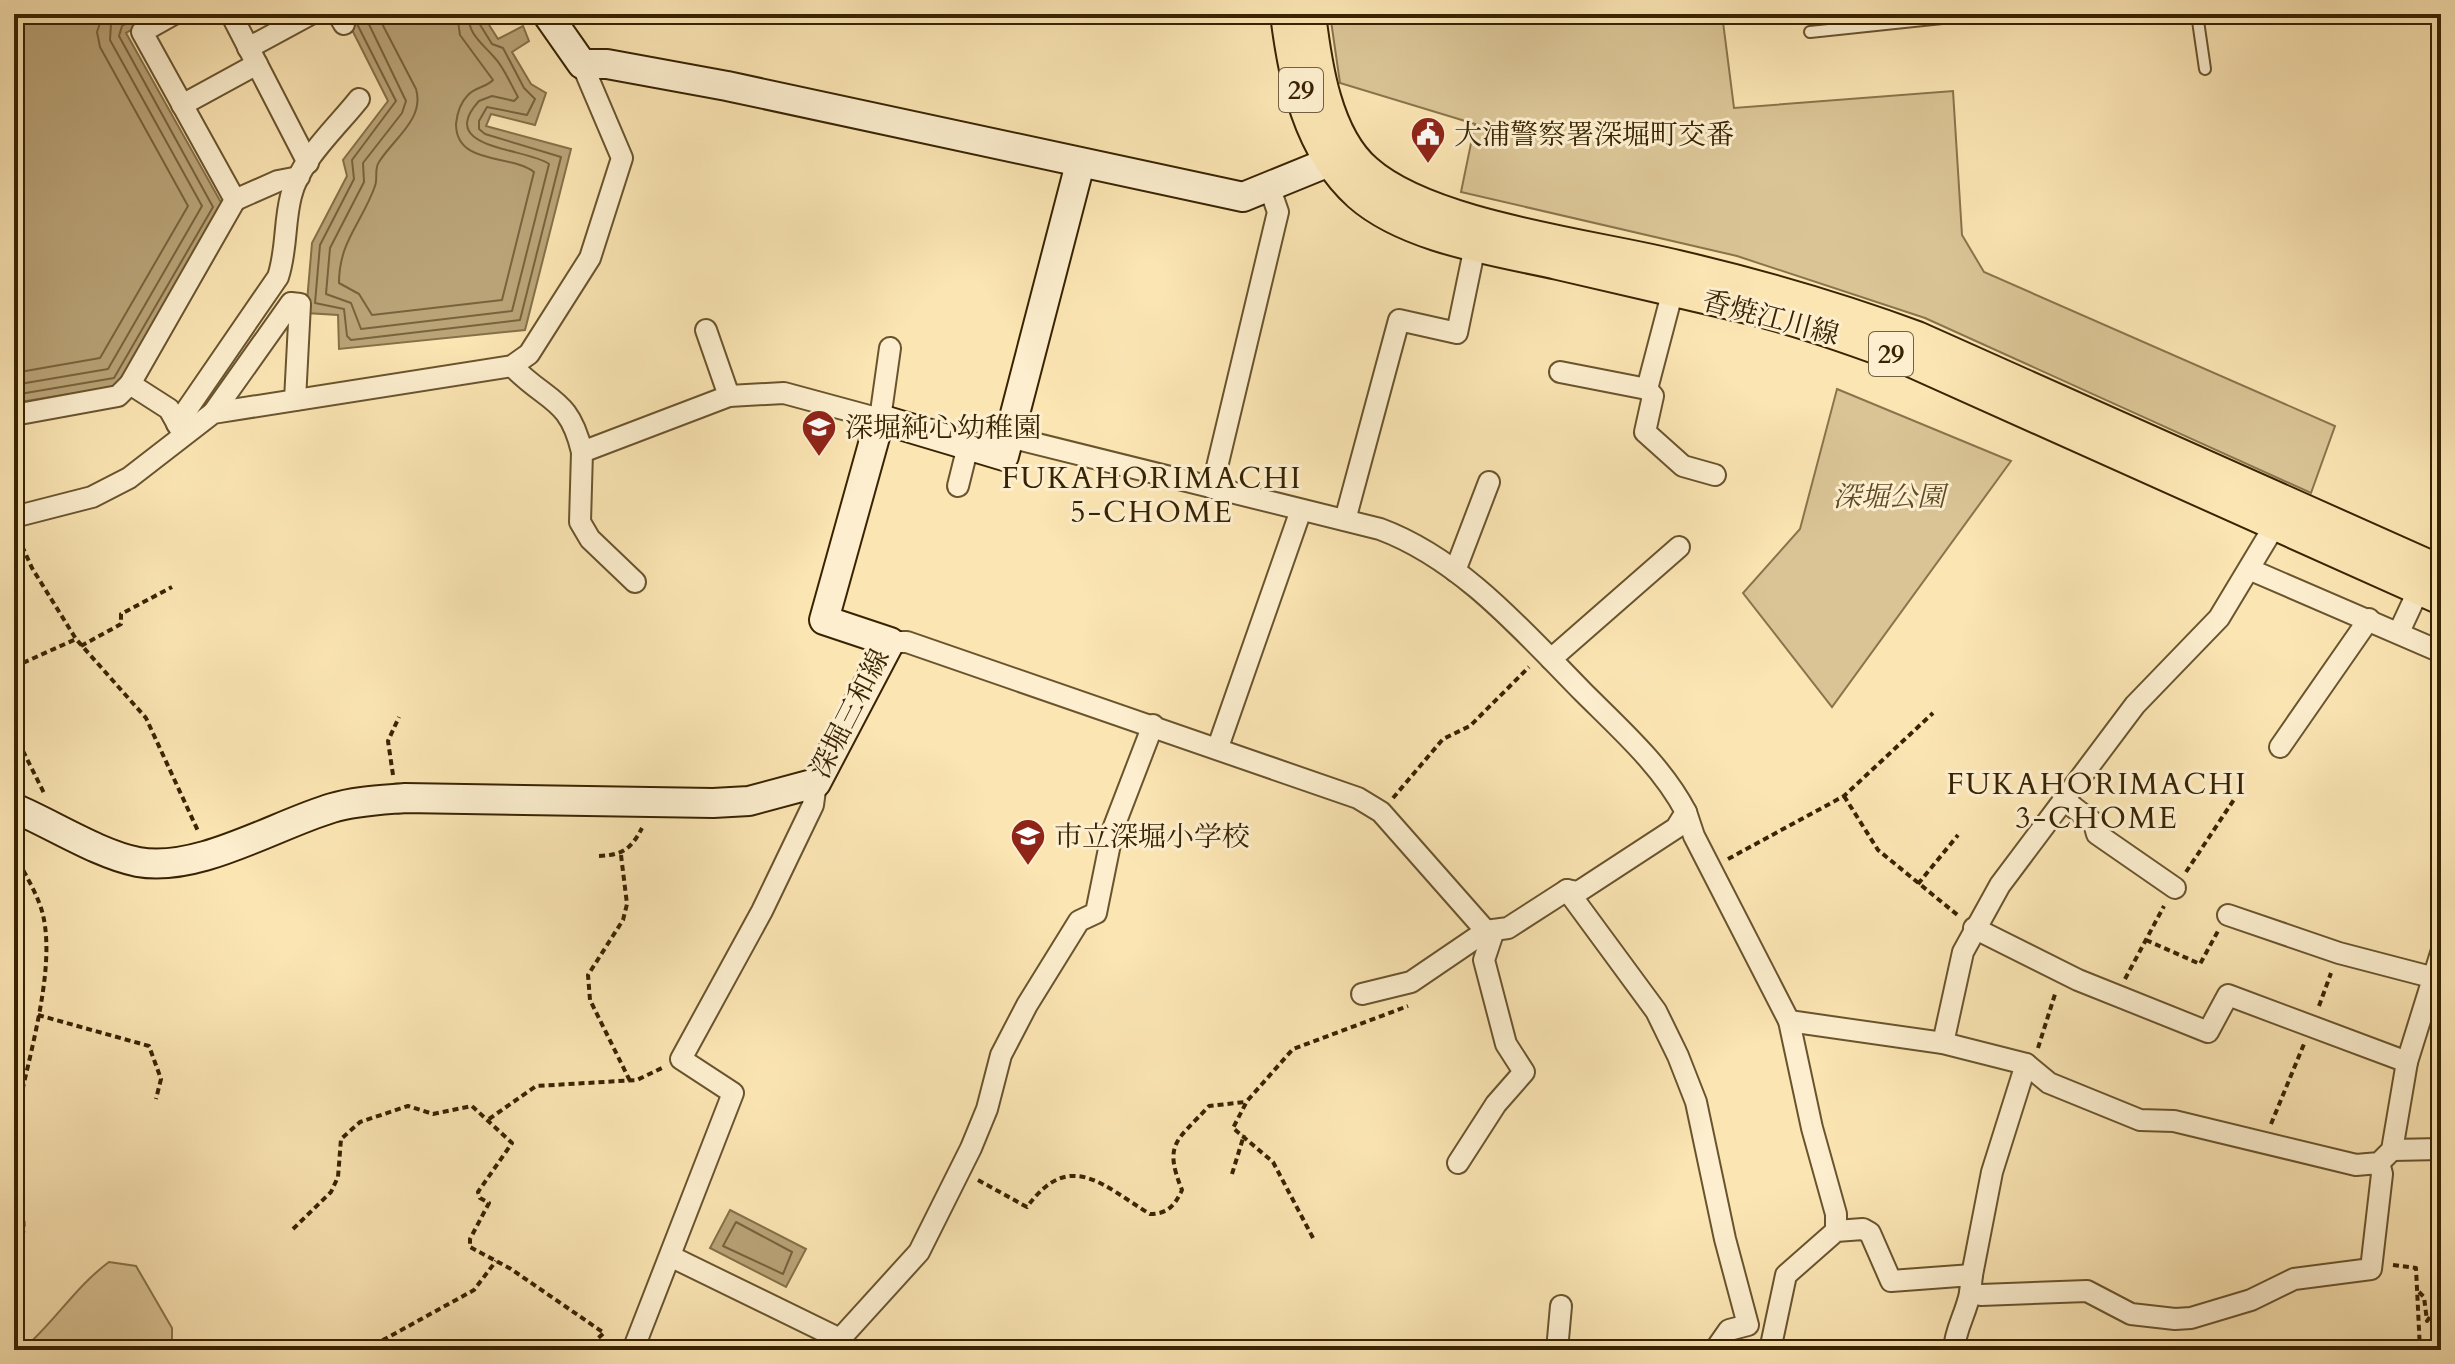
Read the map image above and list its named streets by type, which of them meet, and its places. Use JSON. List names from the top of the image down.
{
  "streets": {
    "main road": ["29", "香焼江川線", "深堀三和線"]
  },
  "districts": ["FUKAHORIMACHI 5-CHOME", "FUKAHORIMACHI 3-CHOME"],
  "parks": ["深堀公園"],
  "places": {
    "public building": ["大浦警察署深堀町交番"],
    "school or university": ["深堀純心幼稚園", "市立深堀小学校"]
  }
}
